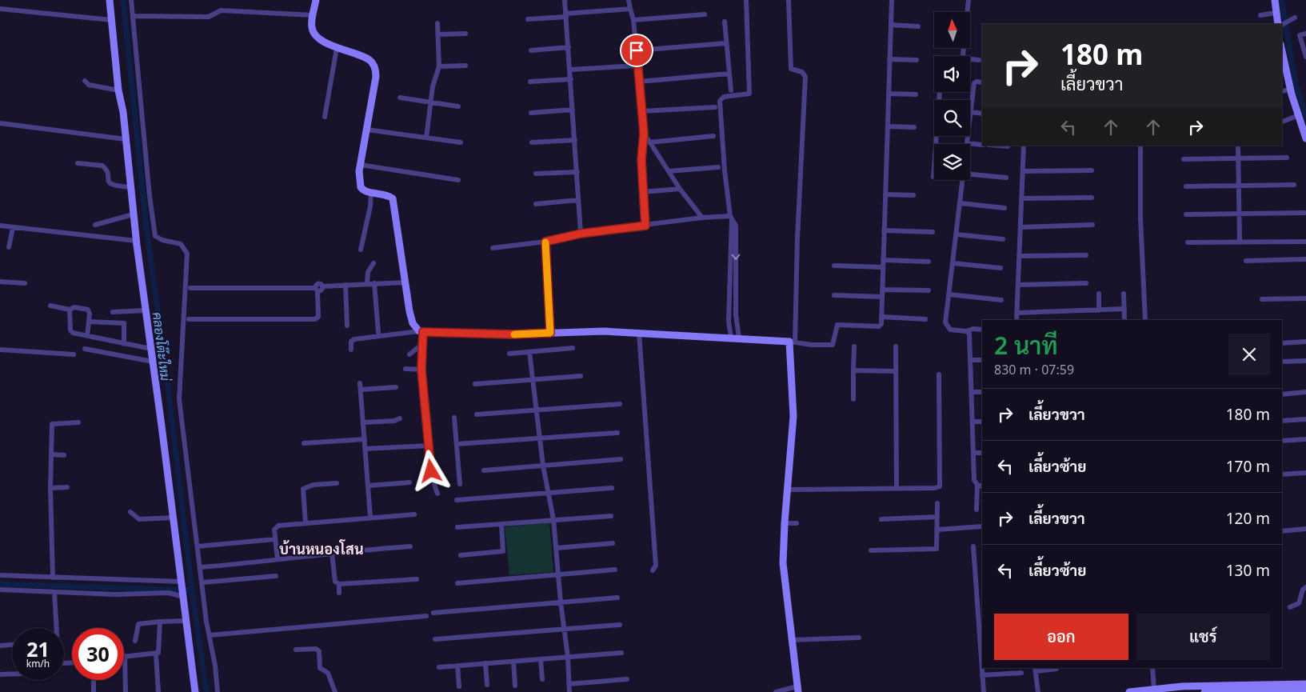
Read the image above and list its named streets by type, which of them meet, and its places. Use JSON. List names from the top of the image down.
{
  "districts": ["บ้านหนองโสน"],
  "water": ["คลองโต๊ะใหม่"],
  "north": "top",
  "page": {
    "turn": ["180 m", "เลี้ยวขวา"],
    "heading": ["2 นาที", "830 m · 07:59"],
    "list": [
      {
        "name": "เลี้ยวขวา",
        "value": "180 m"
      },
      {
        "name": "เลี้ยวซ้าย",
        "value": "170 m"
      },
      {
        "name": "เลี้ยวขวา",
        "value": "120 m"
      },
      {
        "name": "เลี้ยวซ้าย",
        "value": "130 m"
      }
    ],
    "buttons": ["ออก", "แชร์"],
    "speed": "21 km/h",
    "limit": "30"
  }
}
